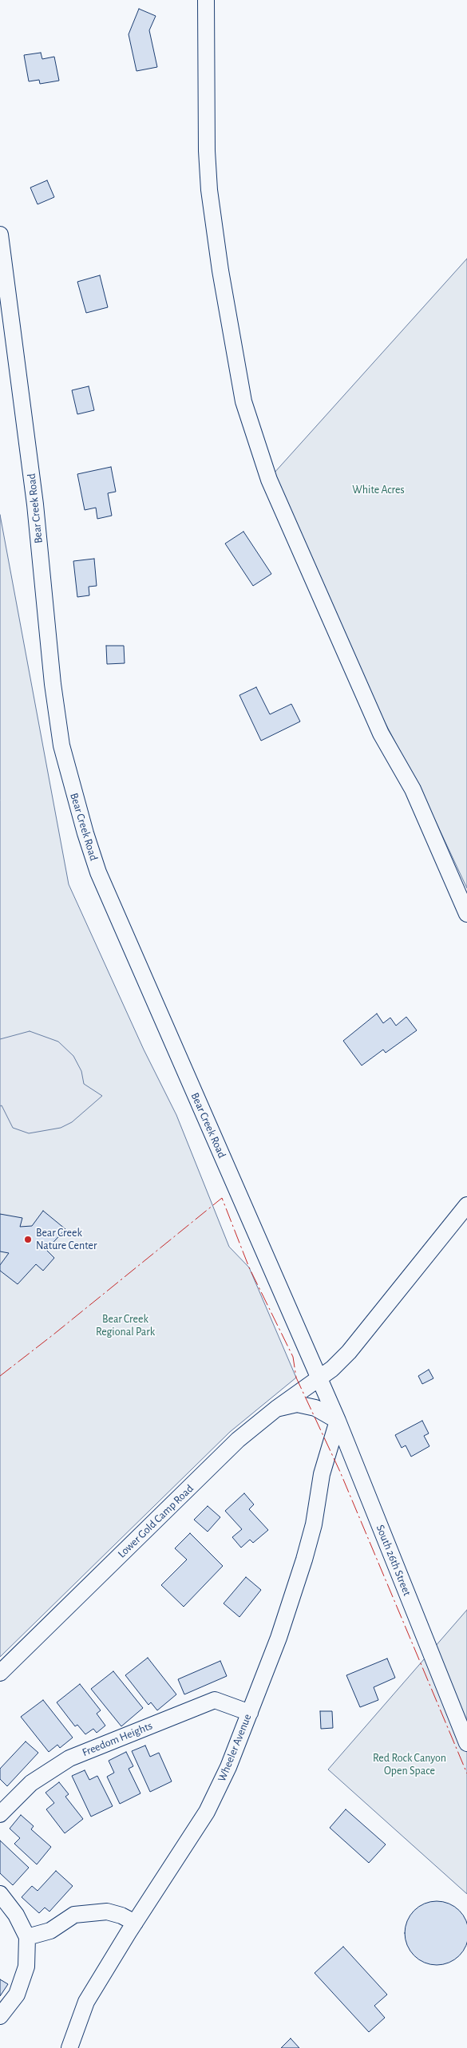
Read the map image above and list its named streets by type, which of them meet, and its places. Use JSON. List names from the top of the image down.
{
  "streets": {
    "street": [
      "Bear Creek Road",
      "Lower Gold Camp Road",
      "South 26th Street",
      "Freedom Heights",
      "Wheeler Avenue"
    ]
  },
  "crossings": [
    ["Bear Creek Road", "Lower Gold Camp Road"],
    ["Bear Creek Road", "South 26th Street"],
    ["Lower Gold Camp Road", "South 26th Street"],
    ["South 26th Street", "Wheeler Avenue"],
    ["Freedom Heights", "Wheeler Avenue"]
  ],
  "parks": ["White Acres", "Bear Creek Regional Park", "Red Rock Canyon Open Space"],
  "places": ["Bear Creek Nature Center"]
}
